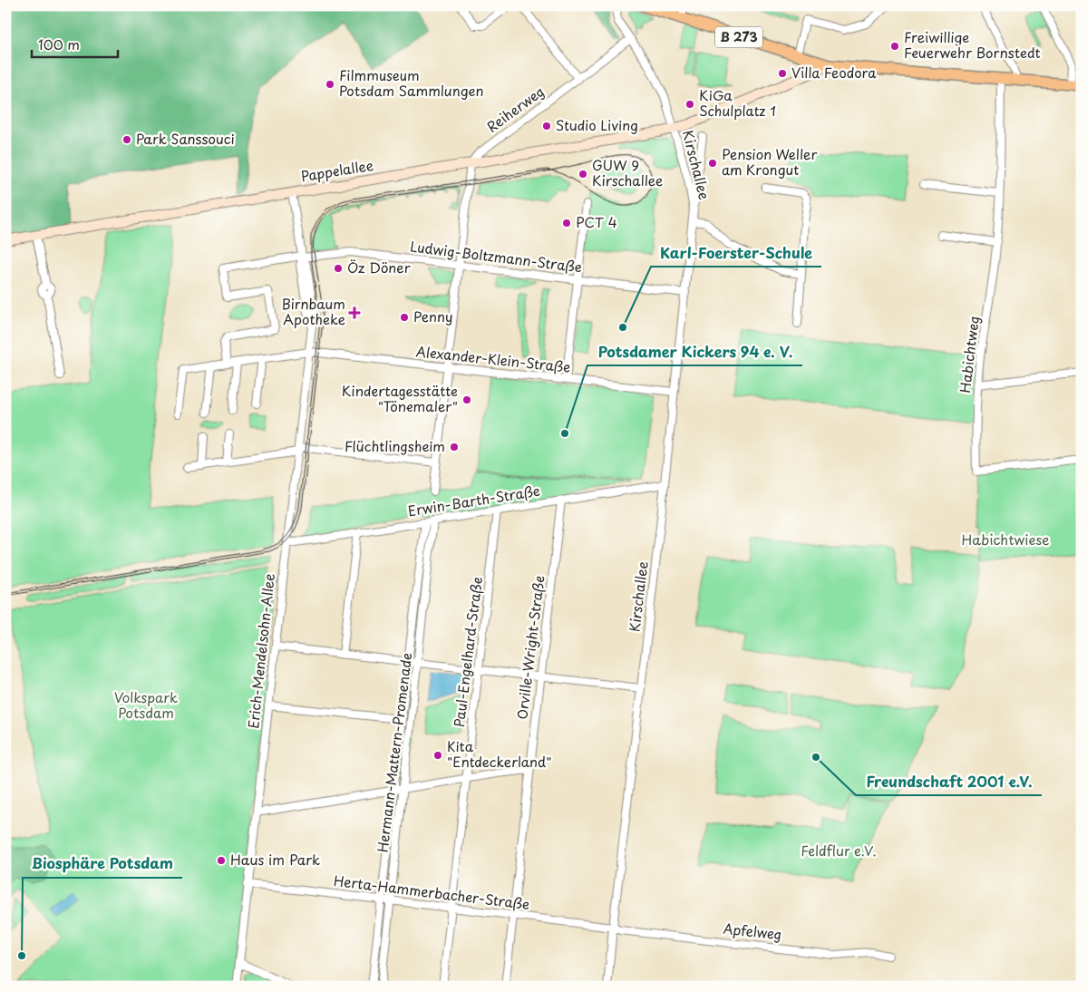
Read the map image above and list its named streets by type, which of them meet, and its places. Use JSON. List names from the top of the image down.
{
  "streets": {
    "main road": ["B 273"],
    "street": [
      "Reiherweg",
      "Kirschallee",
      "Pappelallee",
      "Ludwig-Boltzmann-Straße",
      "Habichtweg",
      "Alexander-Klein-Straße",
      "Erwin-Barth-Straße",
      "Orville-Wright-Straße",
      "Erich-Mendelsohn-Allee",
      "Paul-Engelhard-Straße",
      "Hermann-Mattern-Promenade",
      "Herta-Hammerbacher-Straße",
      "Apfelweg"
    ]
  },
  "crossings": [
    ["B 273", "Pappelallee"],
    ["B 273", "Habichtweg"],
    ["Reiherweg", "Kirschallee"],
    ["Reiherweg", "Pappelallee"],
    ["Kirschallee", "Pappelallee"],
    ["Kirschallee", "Ludwig-Boltzmann-Straße"],
    ["Kirschallee", "Alexander-Klein-Straße"],
    ["Kirschallee", "Erwin-Barth-Straße"],
    ["Kirschallee", "Herta-Hammerbacher-Straße"],
    ["Kirschallee", "Apfelweg"],
    ["Pappelallee", "Erich-Mendelsohn-Allee"],
    ["Ludwig-Boltzmann-Straße", "Alexander-Klein-Straße"],
    ["Ludwig-Boltzmann-Straße", "Erich-Mendelsohn-Allee"],
    ["Alexander-Klein-Straße", "Erich-Mendelsohn-Allee"],
    ["Erwin-Barth-Straße", "Orville-Wright-Straße"],
    ["Erwin-Barth-Straße", "Erich-Mendelsohn-Allee"],
    ["Erwin-Barth-Straße", "Paul-Engelhard-Straße"],
    ["Erwin-Barth-Straße", "Hermann-Mattern-Promenade"],
    ["Orville-Wright-Straße", "Herta-Hammerbacher-Straße"],
    ["Erich-Mendelsohn-Allee", "Herta-Hammerbacher-Straße"],
    ["Paul-Engelhard-Straße", "Herta-Hammerbacher-Straße"],
    ["Hermann-Mattern-Promenade", "Herta-Hammerbacher-Straße"],
    ["Herta-Hammerbacher-Straße", "Apfelweg"]
  ],
  "parks": ["Habichtwiese", "Volkspark Potsdam", "Feldflur e.V."],
  "places": {
    "other": [
      "Freiwillige Feuerwehr Bornstedt",
      "Villa Feodora",
      "Filmmuseum Potsdam Sammlungen",
      "KiGa Schulplatz 1",
      "Studio Living",
      "Park Sanssouci",
      "Pension Weller am Krongut",
      "GUW 9 Kirschallee",
      "PCT 4",
      "Öz Döner",
      "Penny",
      "Karl-Foerster-Schule",
      "Kindertagesstätte \"Tönemaler\"",
      "Potsdamer Kickers 94 e. V.",
      "Flüchtlingsheim",
      "Kita \"Entdeckerland\"",
      "Freundschaft 2001 e.V.",
      "Haus im Park",
      "Biosphäre Potsdam"
    ],
    "health": ["Birnbaum Apotheke"]
  },
  "scale_bar": "100 m"
}
